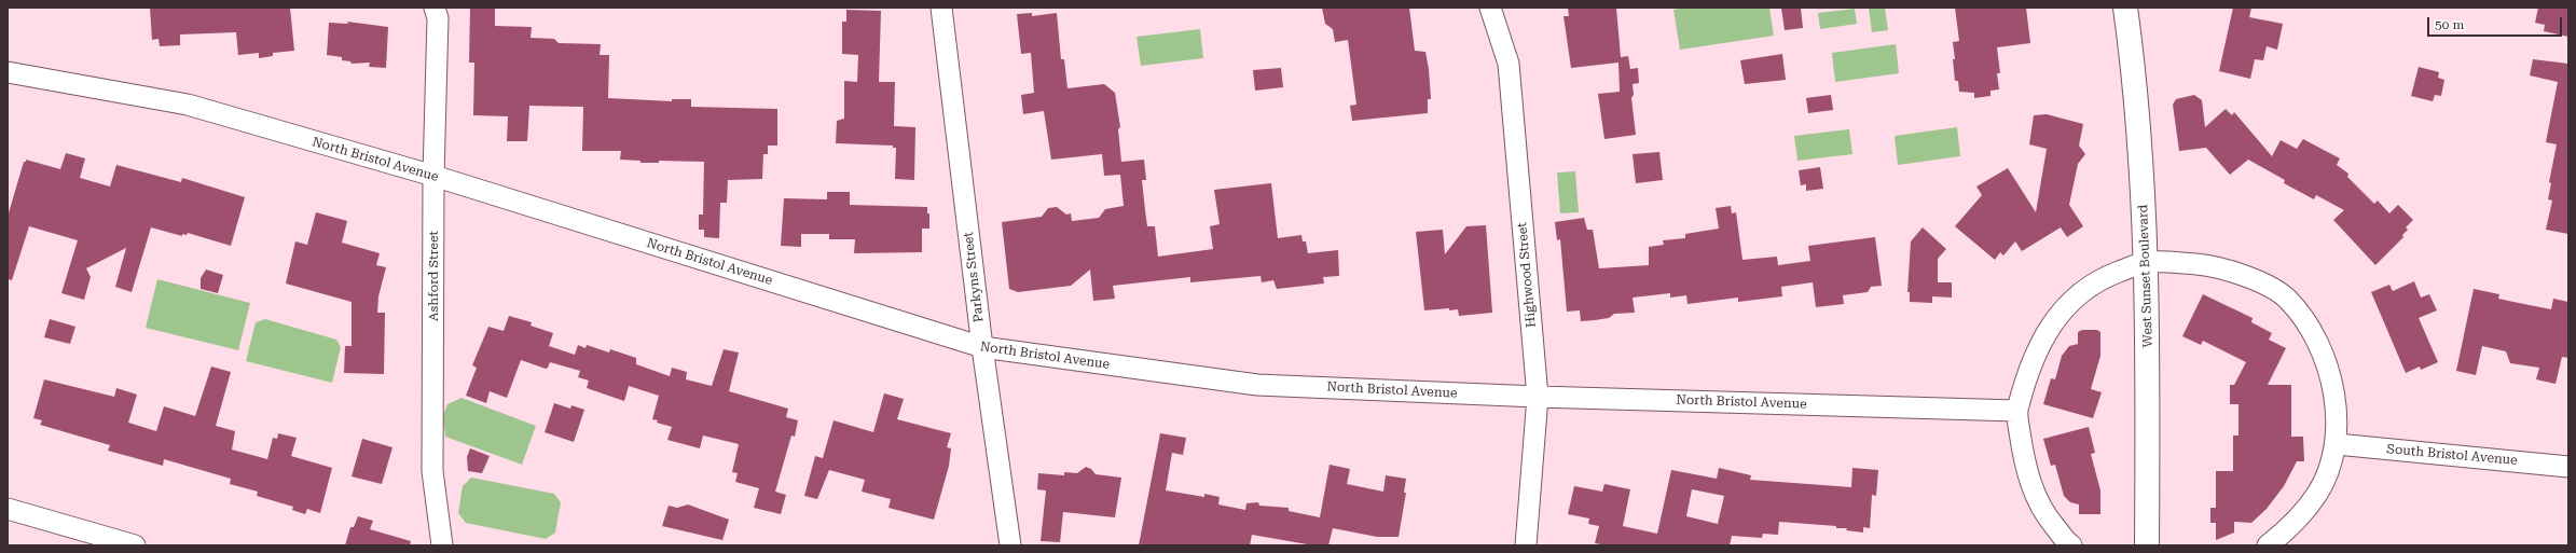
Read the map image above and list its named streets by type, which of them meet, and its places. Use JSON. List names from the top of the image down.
{
  "streets": {
    "main road": ["West Sunset Boulevard"],
    "street": [
      "North Bristol Avenue",
      "Highwood Street",
      "Ashford Street",
      "Parkyns Street",
      "South Bristol Avenue"
    ]
  },
  "crossings": [
    ["North Bristol Avenue", "Highwood Street"],
    ["North Bristol Avenue", "Ashford Street"],
    ["North Bristol Avenue", "Parkyns Street"]
  ],
  "scale_bar": "50 m"
}
